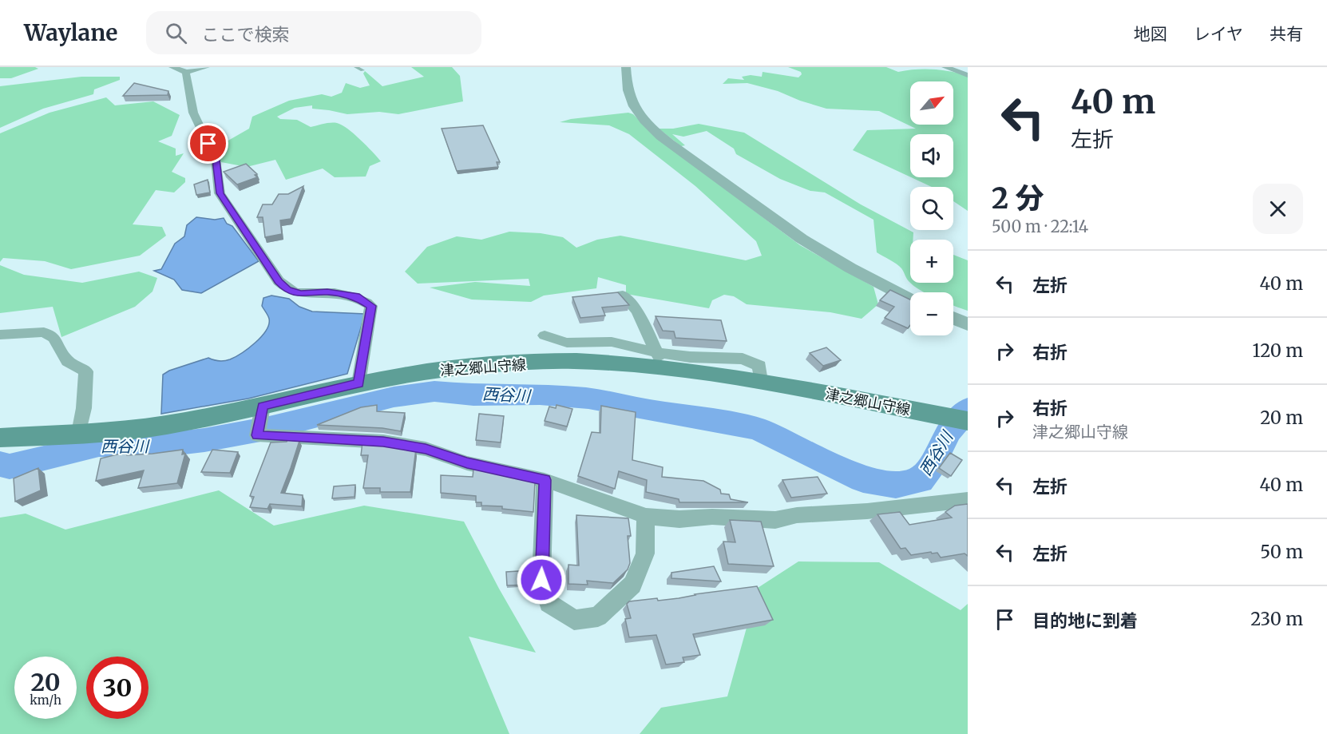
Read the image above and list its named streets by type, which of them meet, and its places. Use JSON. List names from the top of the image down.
{
  "streets": {
    "main road": ["津之郷山守線"]
  },
  "water": ["西谷川"],
  "north": "top right",
  "page": {
    "header": "Waylane",
    "search": "ここで検索",
    "nav": ["地図", "レイヤ", "共有"],
    "turn": ["40 m", "左折"],
    "map_buttons": ["+", "−"],
    "heading": ["2 分", "500 m · 22:14"],
    "list": [
      {
        "name": "左折",
        "value": "40 m"
      },
      {
        "name": "右折",
        "value": "120 m"
      },
      {
        "name": "右折",
        "note": "津之郷山守線",
        "value": "20 m"
      },
      {
        "name": "左折",
        "value": "40 m"
      },
      {
        "name": "左折",
        "value": "50 m"
      },
      {
        "name": "目的地に到着",
        "value": "230 m"
      }
    ],
    "speed": "20 km/h",
    "limit": "30"
  }
}
